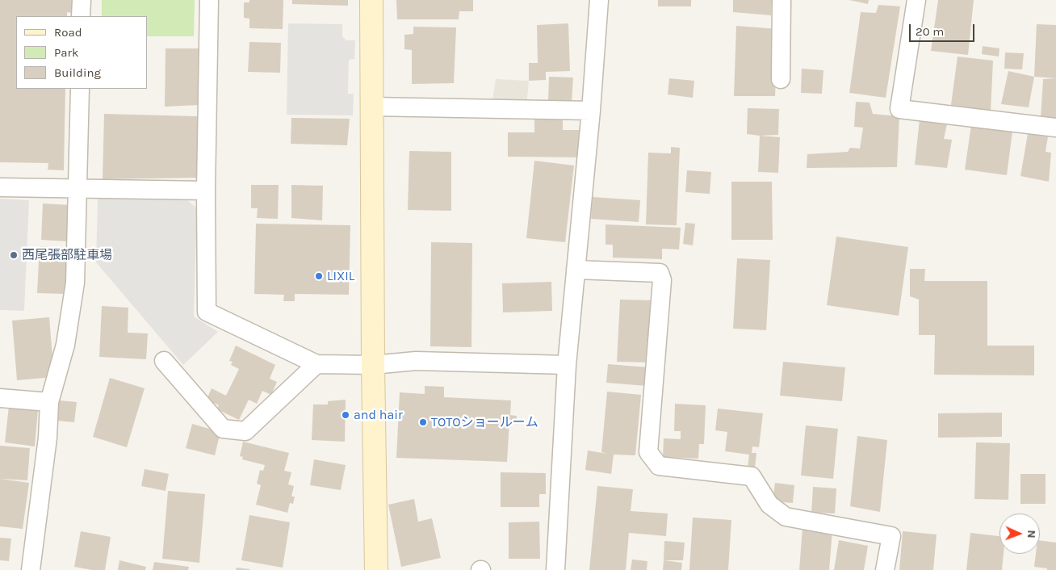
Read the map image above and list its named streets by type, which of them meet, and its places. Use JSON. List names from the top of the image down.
{
  "places": [
    "西尾張部駐車場",
    "LIXIL",
    "and hair",
    "TOTOショールーム"
  ],
  "legend": ["Road", "Park", "Building"],
  "scale_bar": "20 m",
  "north": "right"
}
